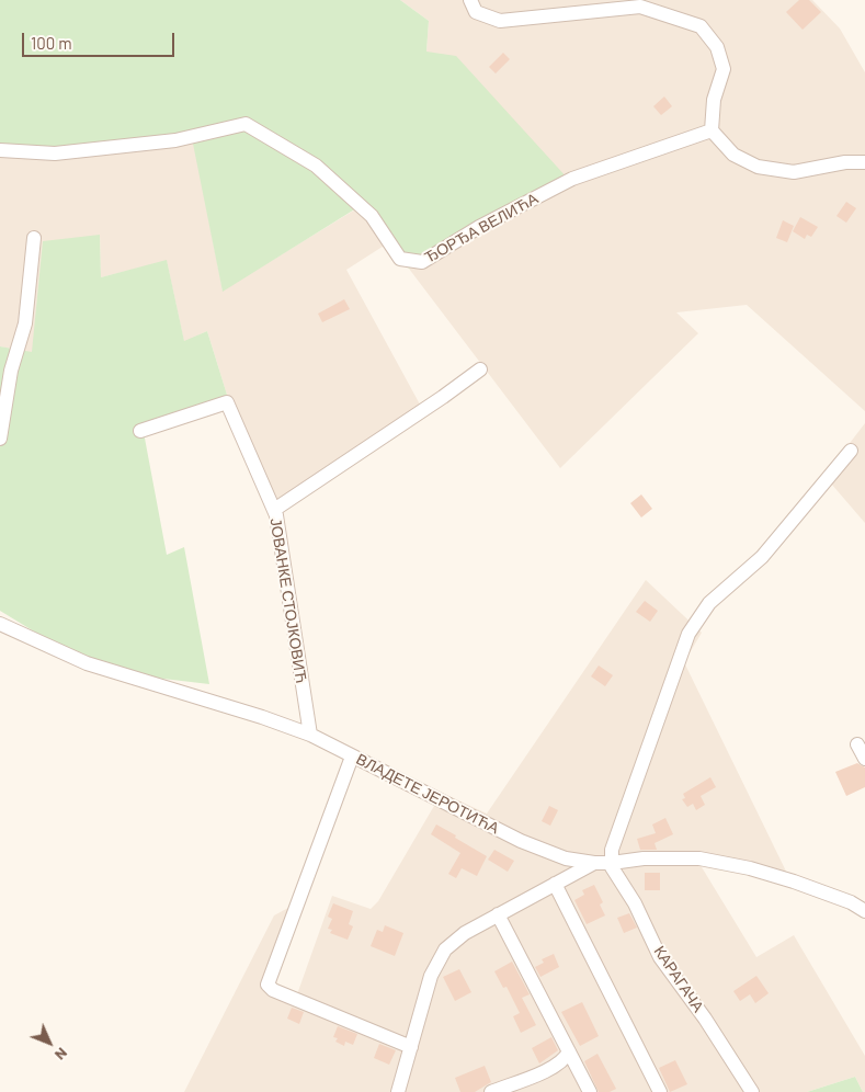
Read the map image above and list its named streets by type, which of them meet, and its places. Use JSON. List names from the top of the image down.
{
  "streets": {
    "street": [
      "ЂОРЂА ВЕЛИЋА",
      "ЈОВАНКЕ СТОЈКОВИЋ",
      "ВЛАДЕТЕ ЈЕРОТИЋА",
      "КАРАГАЧА"
    ]
  },
  "crossings": [
    ["ЈОВАНКЕ СТОЈКОВИЋ", "ВЛАДЕТЕ ЈЕРОТИЋА"],
    ["ВЛАДЕТЕ ЈЕРОТИЋА", "КАРАГАЧА"]
  ],
  "scale_bar": "100 m",
  "north": "bottom right"
}
